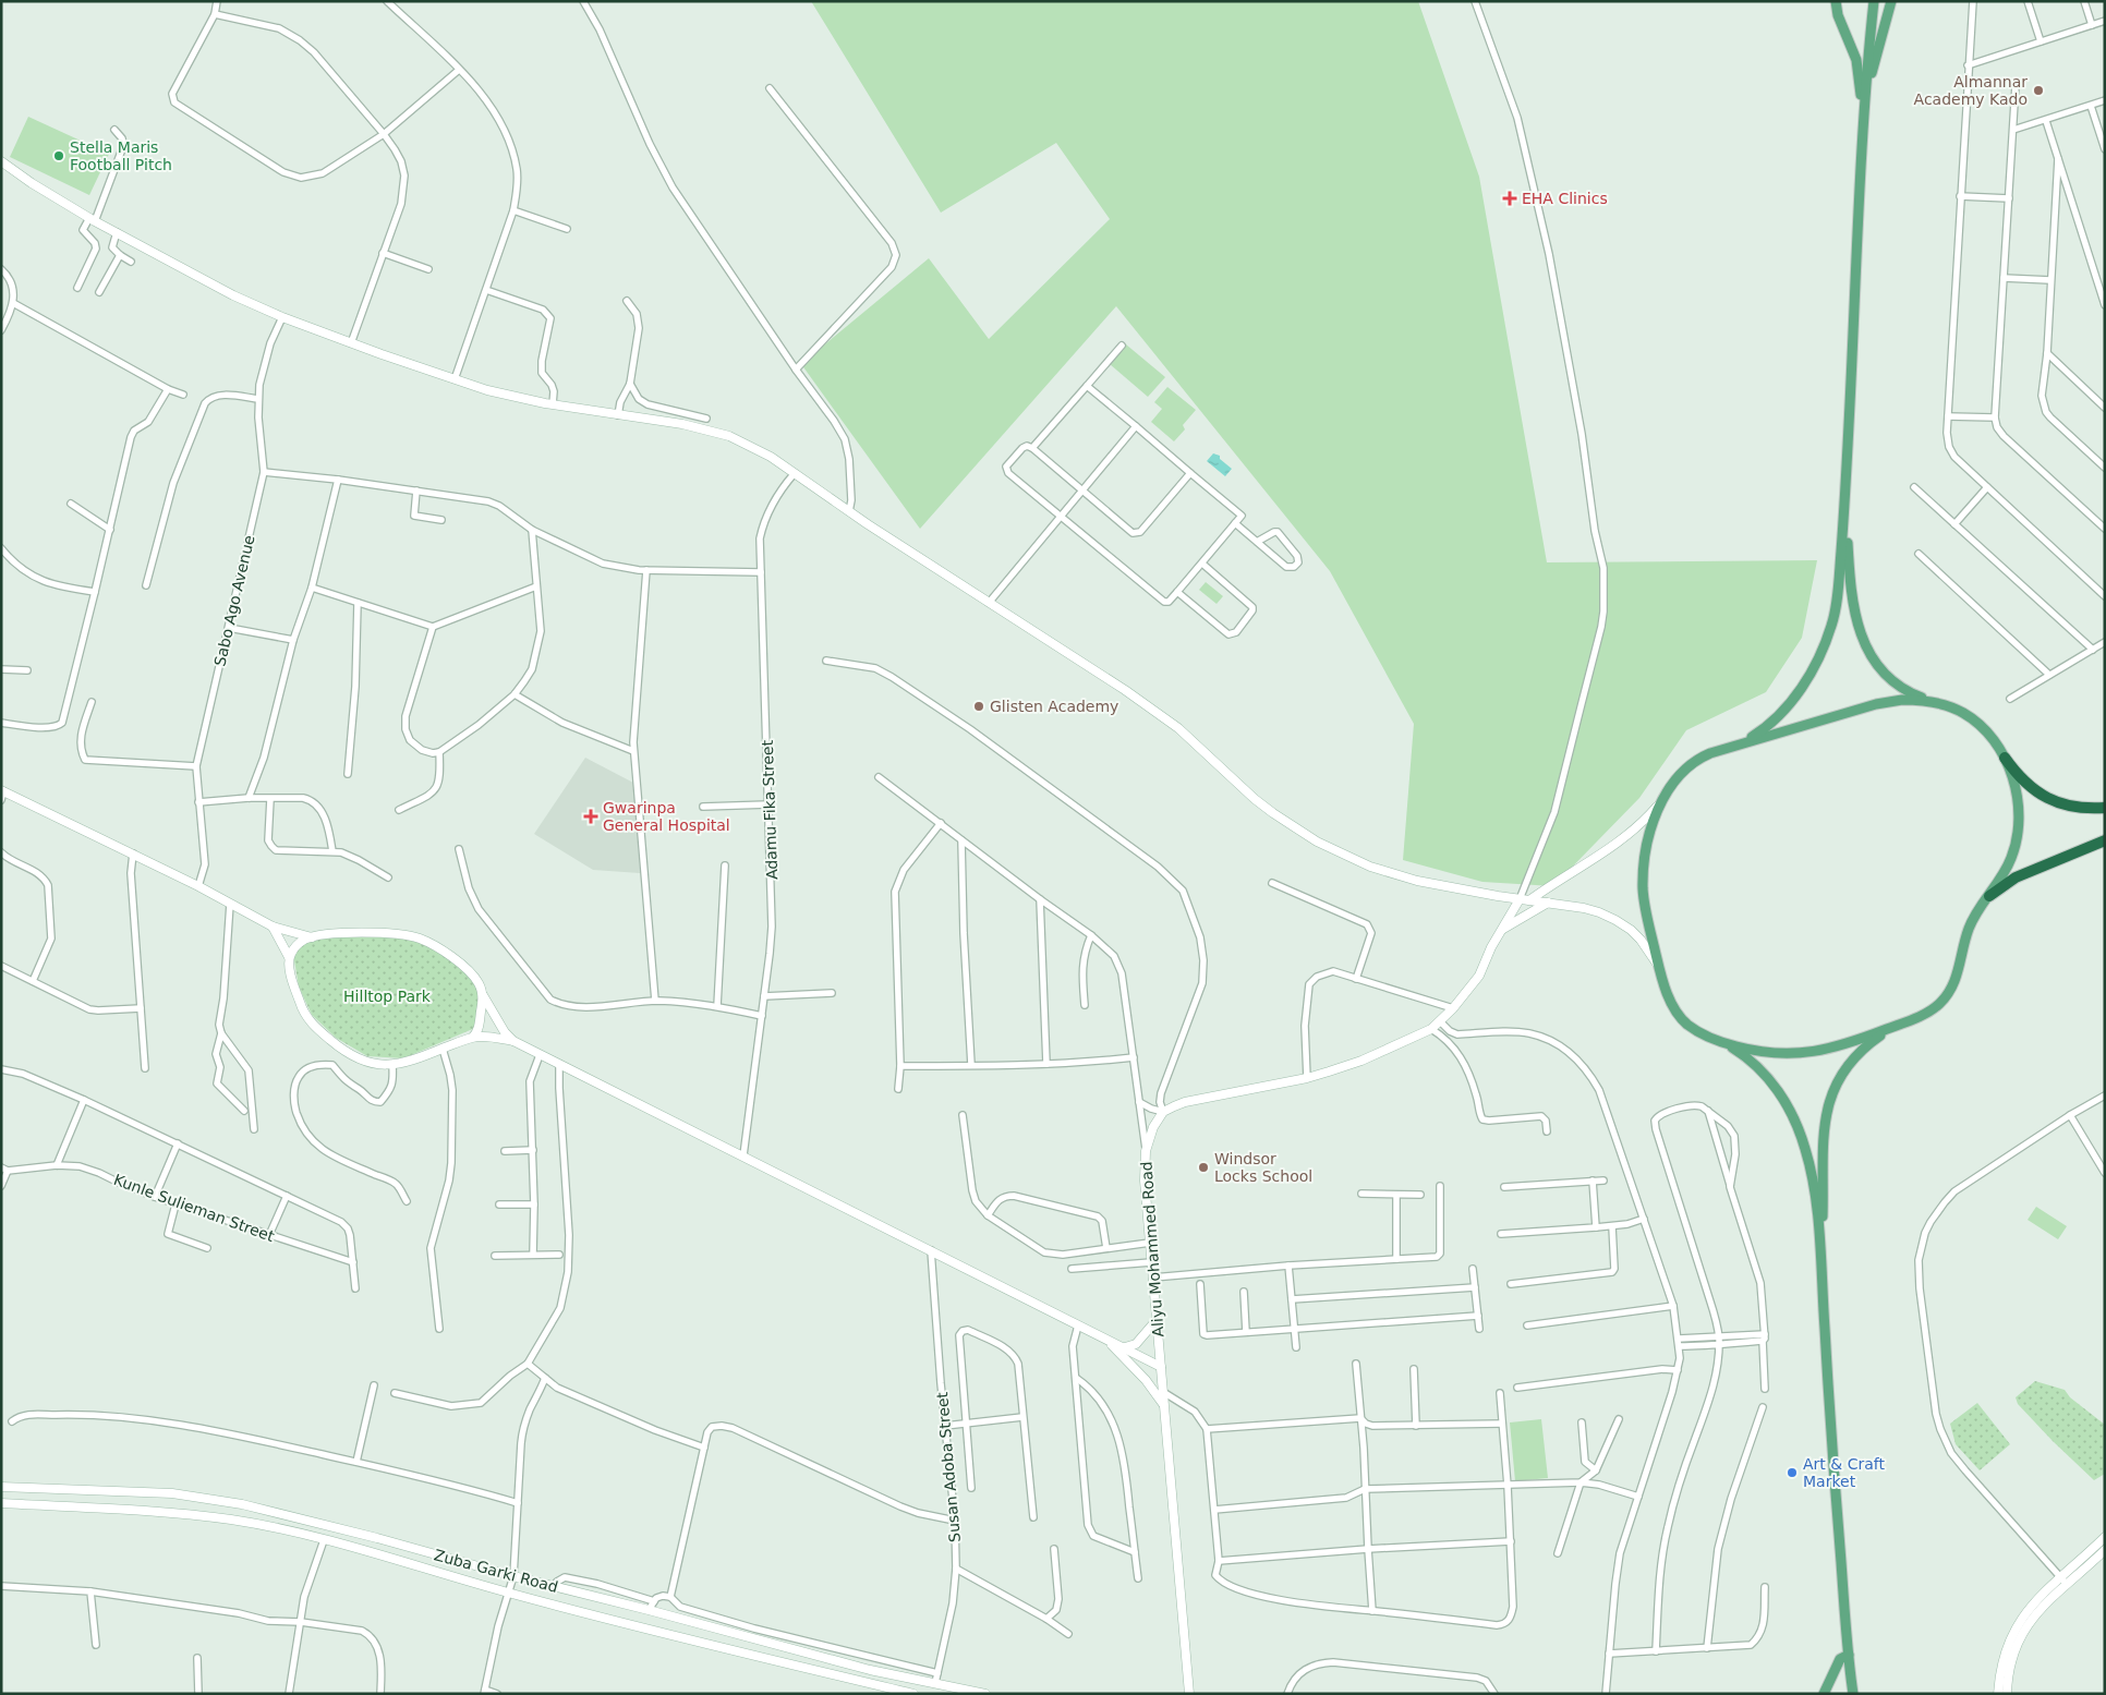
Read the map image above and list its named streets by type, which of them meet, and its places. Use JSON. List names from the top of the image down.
{
  "streets": {
    "street": [
      "Sabo Ago Avenue",
      "Adamu Fika Street",
      "Kunle Sulieman Street",
      "Aliyu Mohammed Road",
      "Susan Adoba Street",
      "Zuba Garki Road"
    ]
  },
  "crossings": [
    ["Susan Adoba Street", "Zuba Garki Road"]
  ],
  "parks": ["Hilltop Park"],
  "places": {
    "other": [
      "Almannar Academy Kado",
      "Stella Maris Football Pitch",
      "Glisten Academy",
      "Windsor Locks School",
      "Art & Craft Market"
    ],
    "health": ["EHA Clinics", "Gwarinpa General Hospital"]
  }
}
